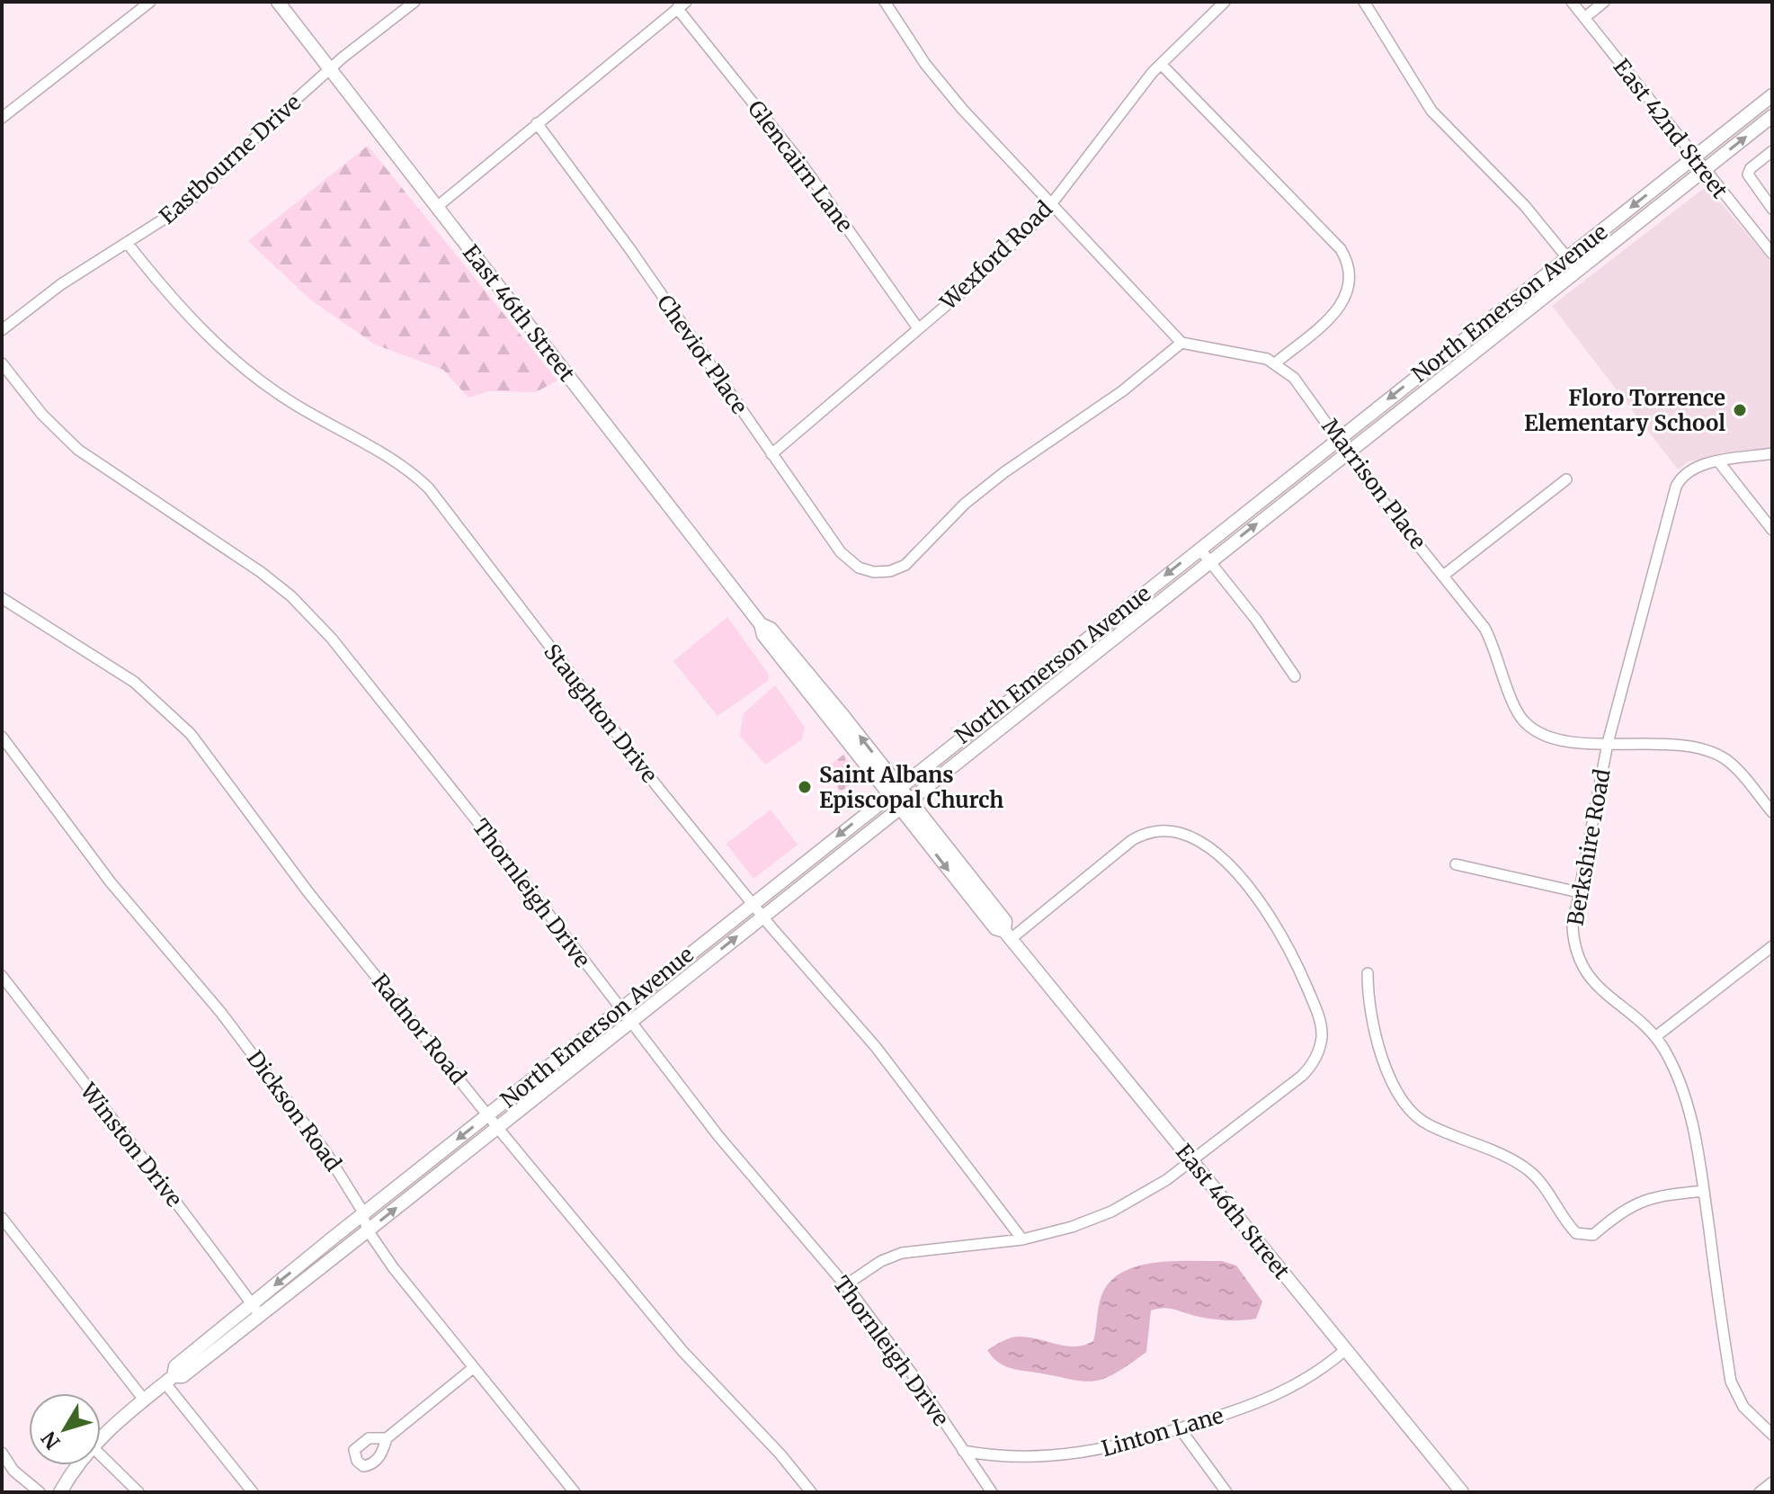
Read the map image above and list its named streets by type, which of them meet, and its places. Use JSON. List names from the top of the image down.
{
  "streets": {
    "main road": ["North Emerson Avenue", "East 46th Street"],
    "street": [
      "East 42nd Street",
      "Eastbourne Drive",
      "Glencairn Lane",
      "Wexford Road",
      "Cheviot Place",
      "Marrison Place",
      "Staughton Drive",
      "Berkshire Road",
      "Thornleigh Drive",
      "Radnor Road",
      "Dickson Road",
      "Winston Drive",
      "Linton Lane"
    ]
  },
  "crossings": [
    ["East 42nd Street", "North Emerson Avenue"],
    ["Eastbourne Drive", "East 46th Street"],
    ["Eastbourne Drive", "Staughton Drive"],
    ["Glencairn Lane", "Wexford Road"],
    ["Wexford Road", "Cheviot Place"],
    ["North Emerson Avenue", "East 46th Street"],
    ["North Emerson Avenue", "Marrison Place"],
    ["North Emerson Avenue", "Staughton Drive"],
    ["North Emerson Avenue", "Thornleigh Drive"],
    ["North Emerson Avenue", "Radnor Road"],
    ["North Emerson Avenue", "Dickson Road"],
    ["North Emerson Avenue", "Winston Drive"],
    ["East 46th Street", "Linton Lane"],
    ["Marrison Place", "Berkshire Road"],
    ["Thornleigh Drive", "Linton Lane"]
  ],
  "places": ["Floro Torrence Elementary School", "Saint Albans Episcopal Church"],
  "north": "bottom left"
}
